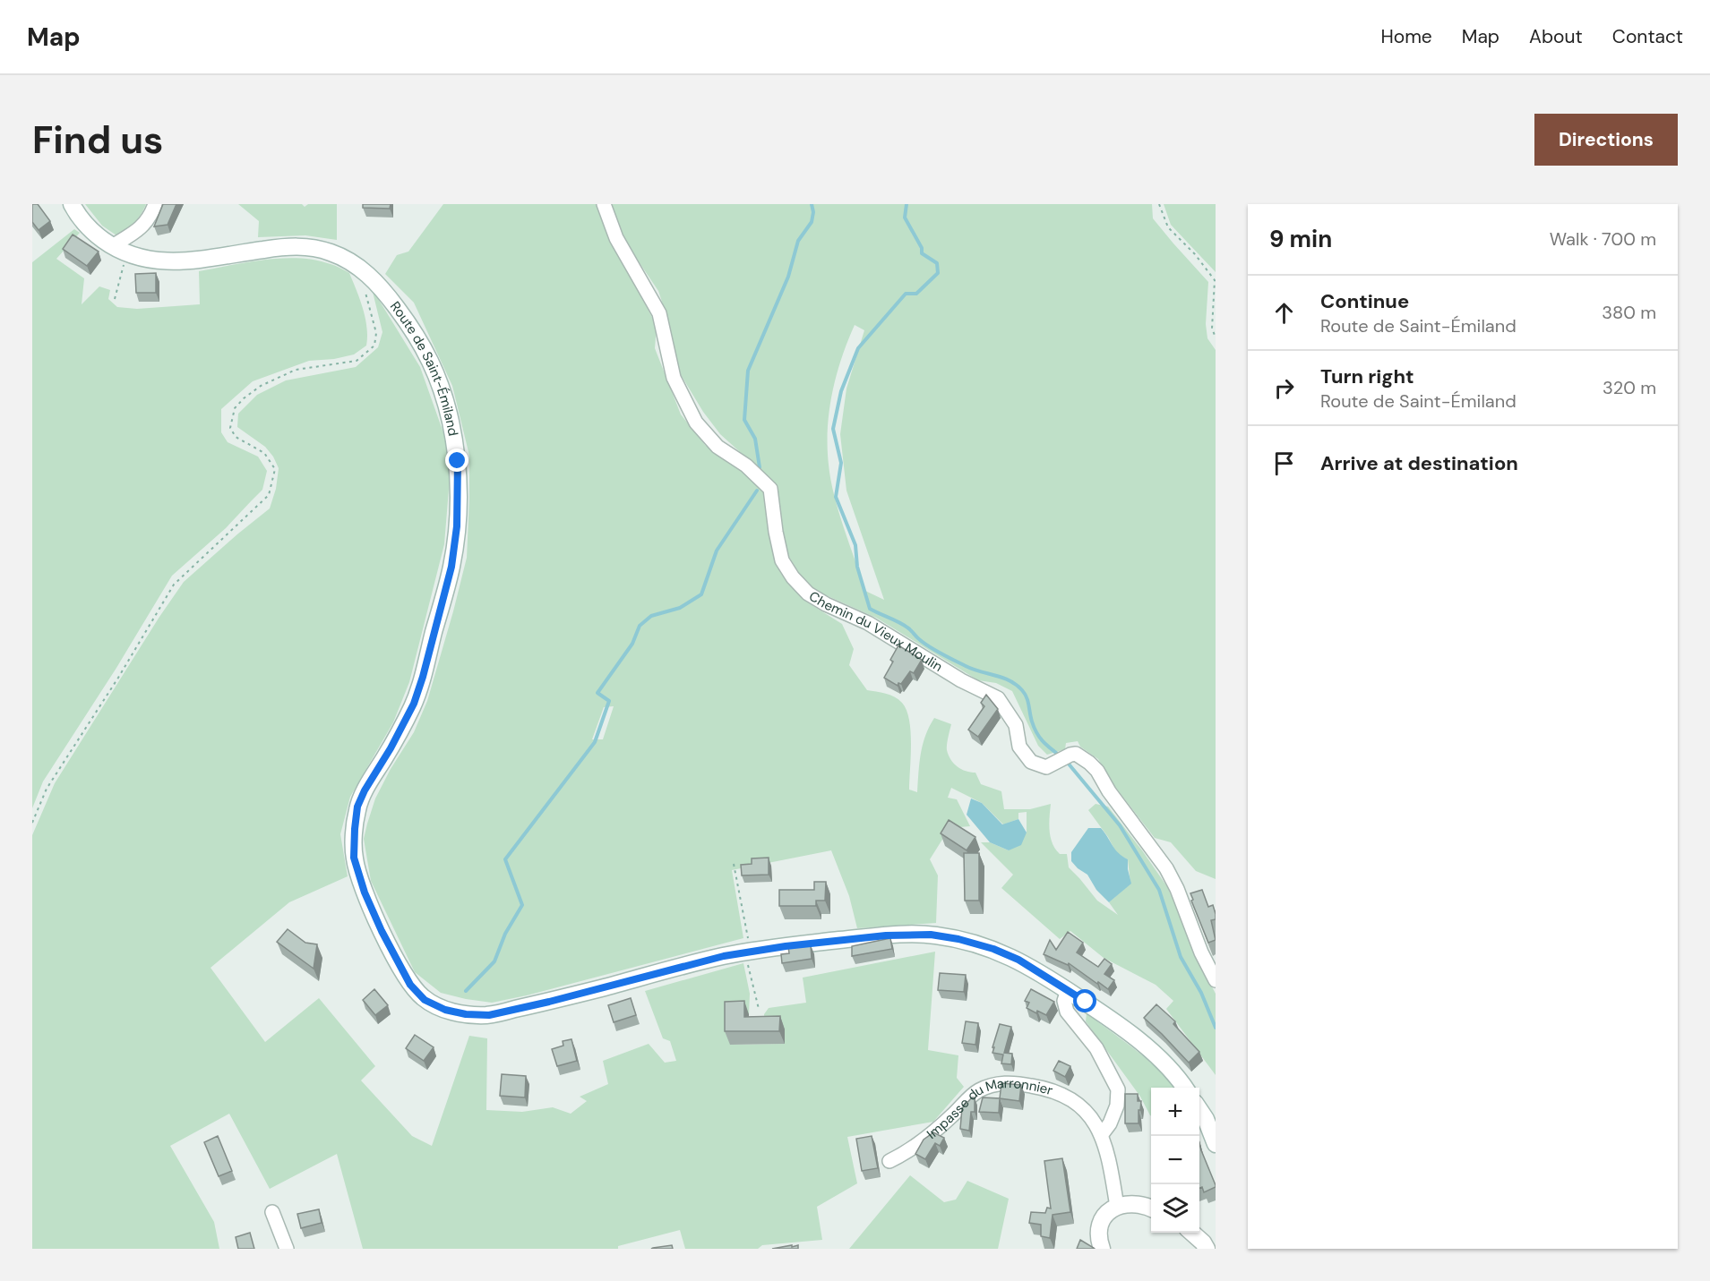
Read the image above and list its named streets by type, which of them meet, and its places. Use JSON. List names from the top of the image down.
{
  "streets": {
    "main road": ["Route de Saint-Émiland"],
    "street": ["Chemin du Vieux Moulin", "Impasse du Marronnier"]
  },
  "page": {
    "header": "Map",
    "nav": [
      "Home",
      "Map",
      "About",
      "Contact"
    ],
    "buttons": "Directions",
    "title": "Find us",
    "heading": ["9 min", "Walk · 700 m"],
    "list": [
      ["Continue", "Route de Saint-Émiland", "380 m"],
      ["Turn right", "Route de Saint-Émiland", "320 m"],
      "Arrive at destination"
    ],
    "map_buttons": ["+", "−"]
  }
}
